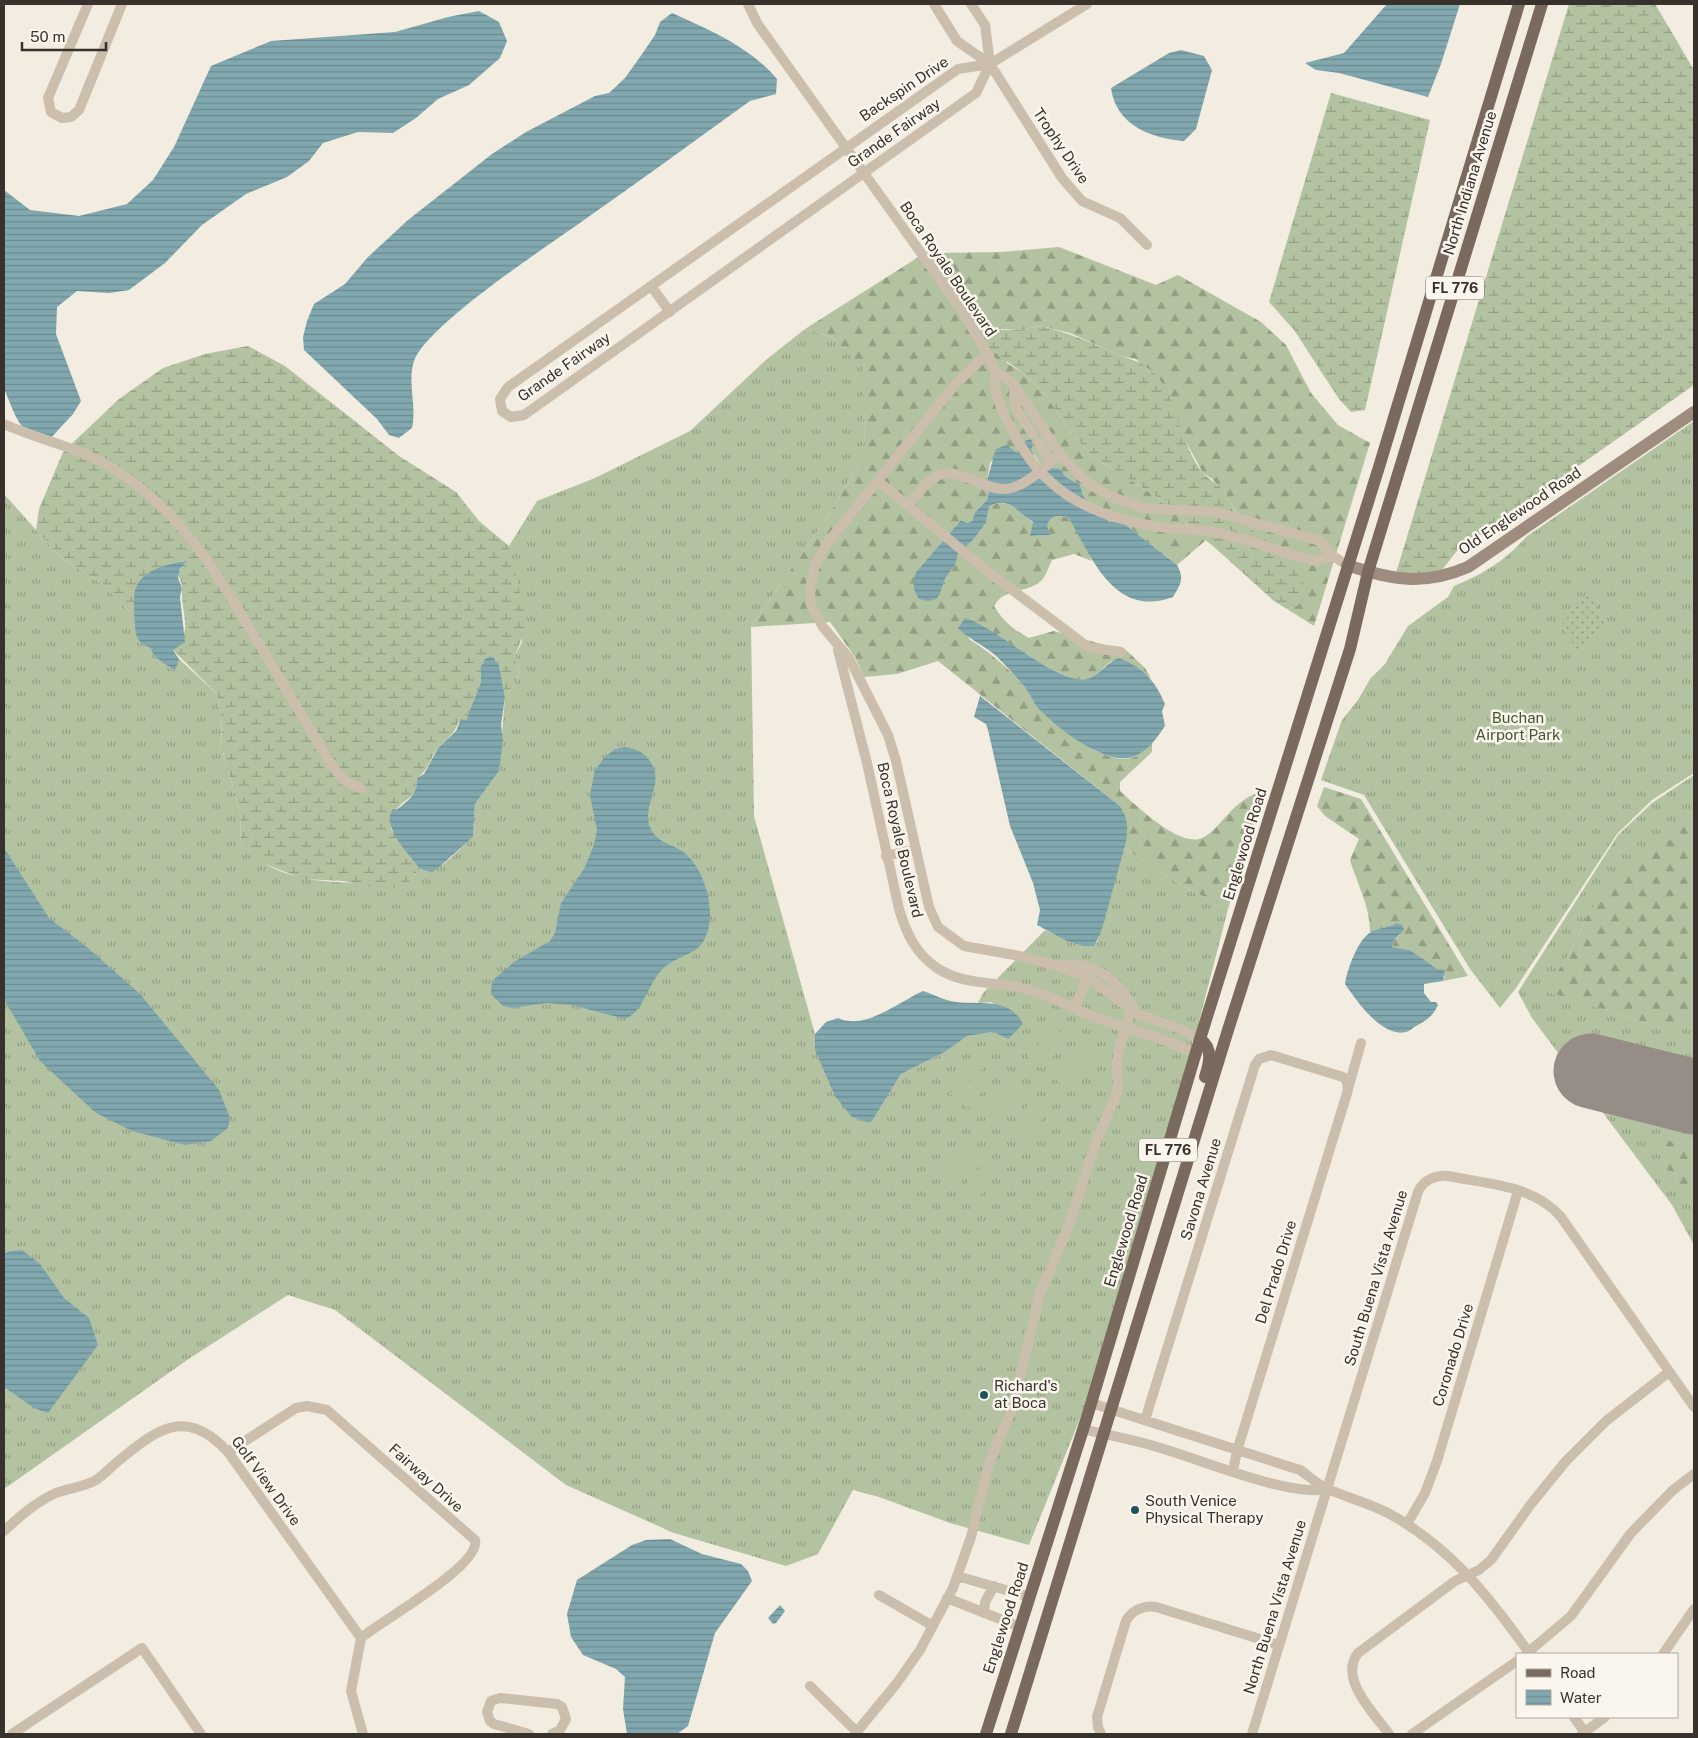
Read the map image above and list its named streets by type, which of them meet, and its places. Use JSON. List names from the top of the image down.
{
  "streets": {
    "main road": ["North Indiana Avenue", "FL 776", "Englewood Road"],
    "street": [
      "Backspin Drive",
      "Grande Fairway",
      "Trophy Drive",
      "Boca Royale Boulevard",
      "Old Englewood Road",
      "Savona Avenue",
      "Del Prado Drive",
      "South Buena Vista Avenue",
      "Coronado Drive",
      "Fairway Drive",
      "Golf View Drive",
      "North Buena Vista Avenue"
    ]
  },
  "crossings": [
    ["Backspin Drive", "Grande Fairway"],
    ["Backspin Drive", "Trophy Drive"],
    ["Backspin Drive", "Boca Royale Boulevard"],
    ["Grande Fairway", "Trophy Drive"],
    ["Grande Fairway", "Boca Royale Boulevard"],
    ["North Indiana Avenue", "FL 776"],
    ["North Indiana Avenue", "Old Englewood Road"],
    ["North Indiana Avenue", "Englewood Road"],
    ["Boca Royale Boulevard", "Englewood Road"],
    ["FL 776", "Old Englewood Road"],
    ["Old Englewood Road", "Englewood Road"],
    ["Savona Avenue", "Del Prado Drive"],
    ["South Buena Vista Avenue", "Coronado Drive"],
    ["South Buena Vista Avenue", "North Buena Vista Avenue"],
    ["Fairway Drive", "Golf View Drive"]
  ],
  "parks": ["Buchan Airport Park"],
  "places": ["Richard's at Boca", "South Venice Physical Therapy"],
  "legend": ["Road", "Water"],
  "scale_bar": "50 m"
}
